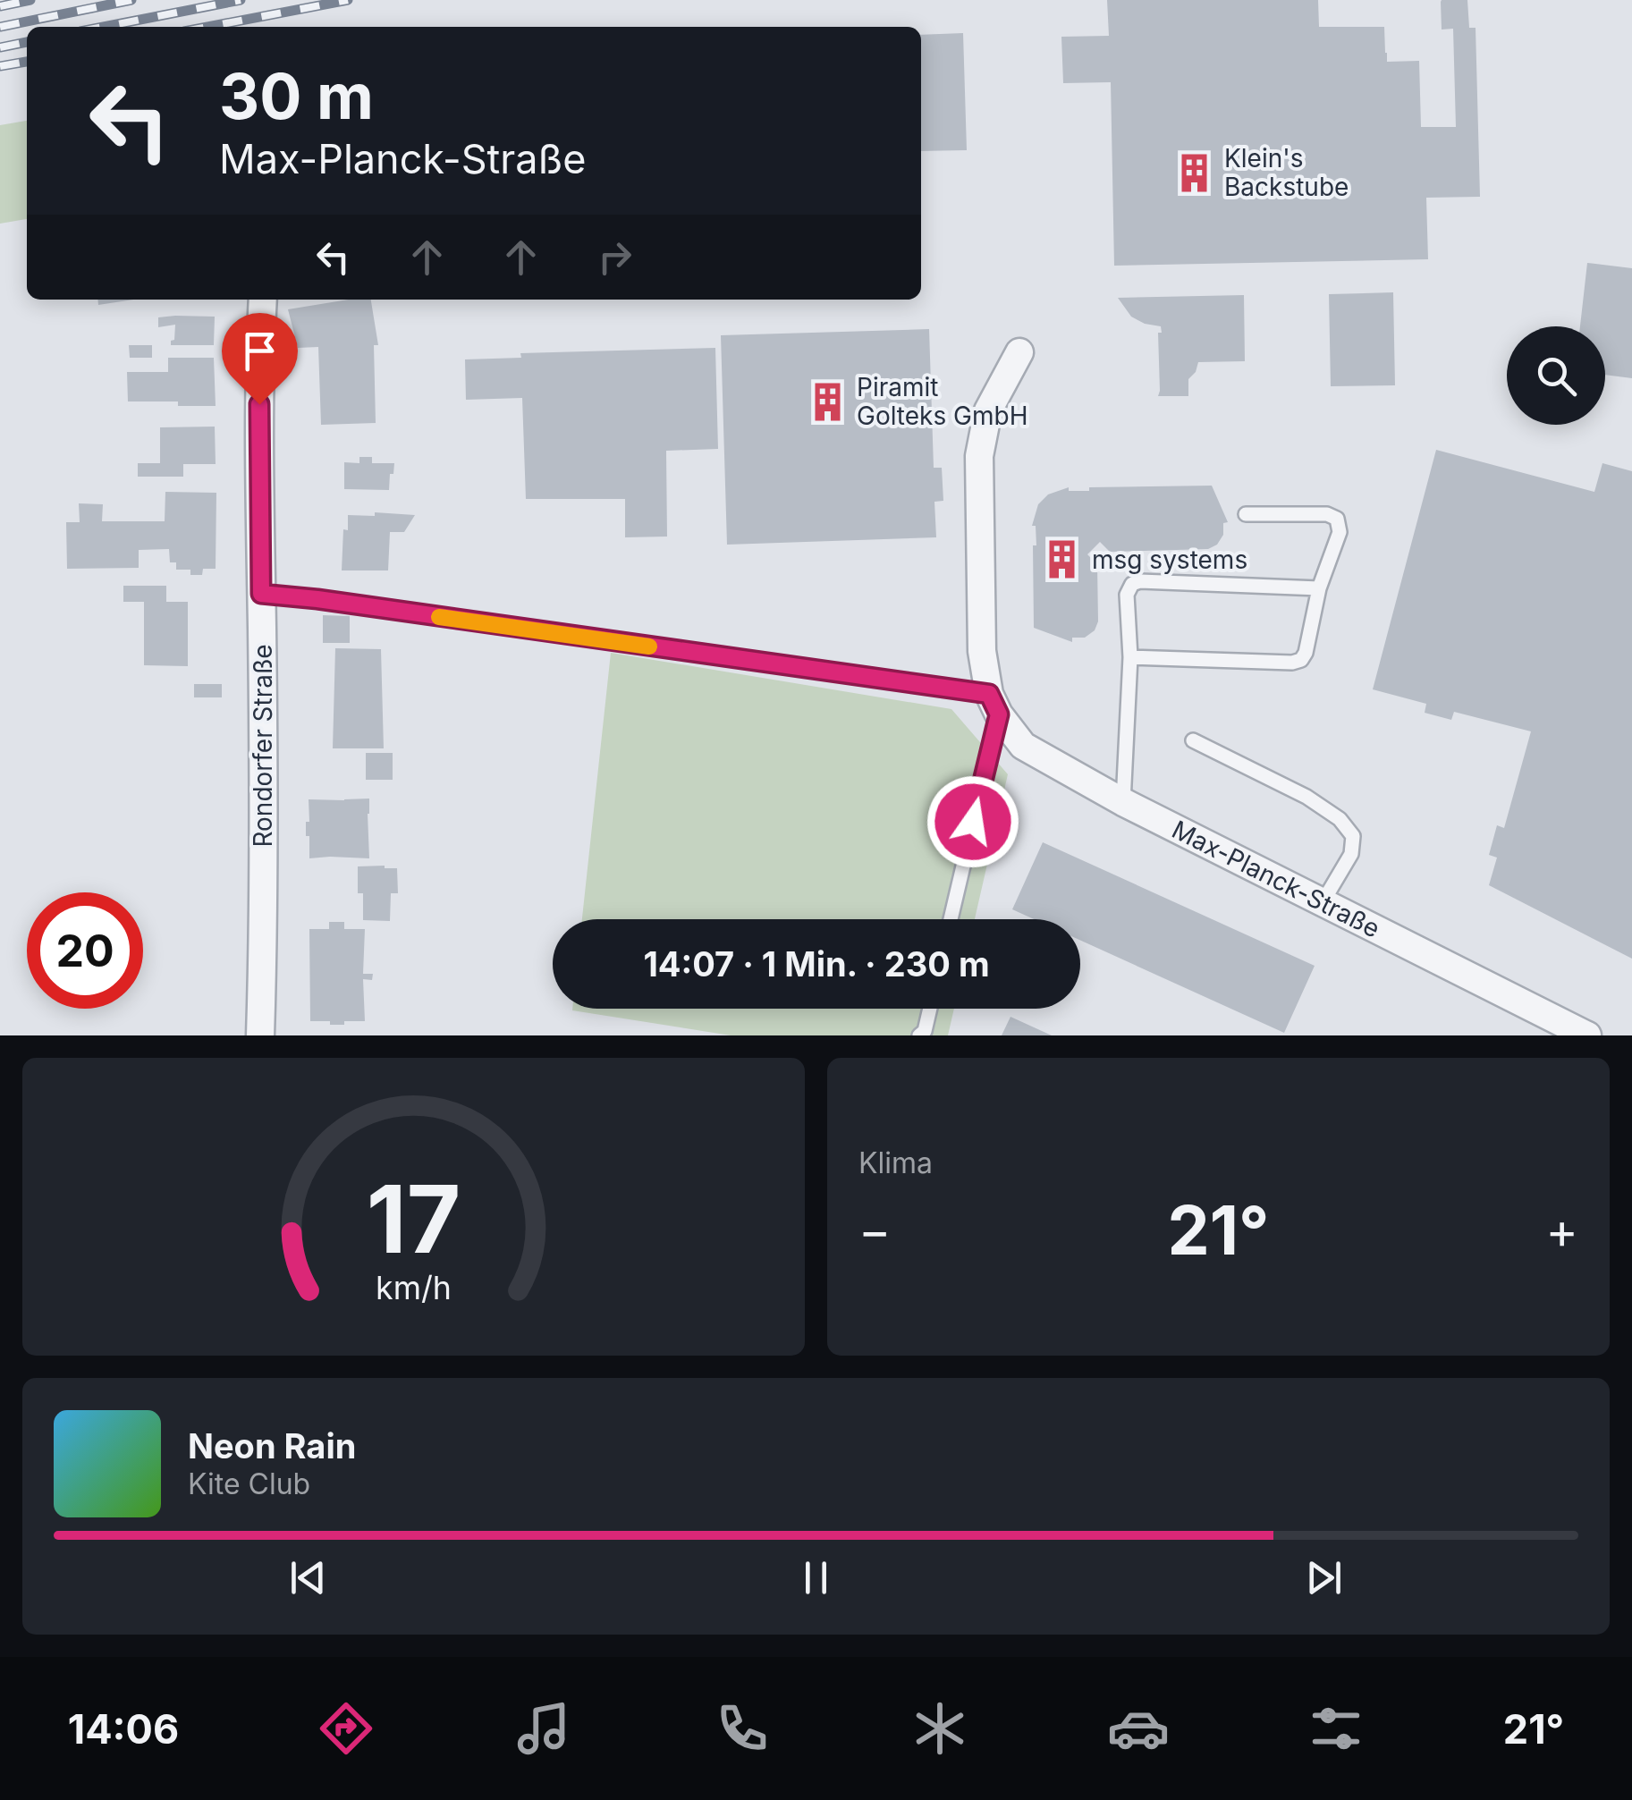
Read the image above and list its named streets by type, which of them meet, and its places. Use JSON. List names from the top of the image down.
{
  "streets": {
    "street": ["Rondorfer Straße", "Max-Planck-Straße"]
  },
  "places": {
    "building": ["Klein's Backstube", "Piramit Golteks GmbH", "msg systems"]
  },
  "page": {
    "turn": ["30 m", "Max-Planck-Straße"],
    "limit": "20",
    "trip": "14:07 · 1 Min. · 230 m",
    "tile": "Klima",
    "heat": ["−", "21°", "+"],
    "song": ["Neon Rain", "Kite Club"],
    "tabs": ["14:06", "21°"],
    "gauge": ["17", "km/h"]
  }
}
